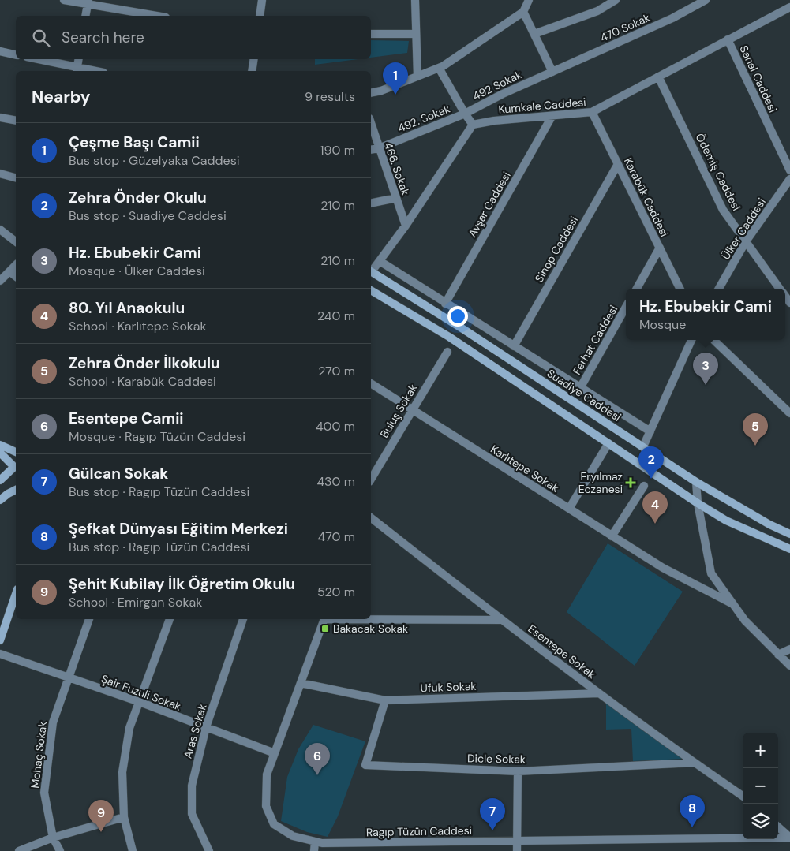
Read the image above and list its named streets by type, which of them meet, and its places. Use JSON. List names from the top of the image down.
{
  "streets": {
    "main road": ["Suadiye Caddesi"],
    "street": [
      "470 Sokak",
      "Sanal Caddesi",
      "492 Sokak",
      "Kumkale Caddesi",
      "492. Sokak",
      "466. Sokak",
      "Ödemiş Caddesi",
      "Karabük Caddesi",
      "Avşar Caddesi",
      "Ülker Caddesi",
      "Sinop Caddesi",
      "Ferhat Caddesi",
      "Buluş Sokak",
      "Karlıtepe Sokak",
      "Esentepe Sokak",
      "Ufuk Sokak",
      "Şair Fuzuli Sokak",
      "Aras Sokak",
      "Mohaç Sokak",
      "Dicle Sokak",
      "Ragıp Tüzün Caddesi"
    ]
  },
  "crossings": [
    ["470 Sokak", "492 Sokak"],
    ["Sanal Caddesi", "Kumkale Caddesi"],
    ["492 Sokak", "Kumkale Caddesi"],
    ["492 Sokak", "492. Sokak"],
    ["Kumkale Caddesi", "Ödemiş Caddesi"],
    ["Kumkale Caddesi", "Karabük Caddesi"],
    ["Kumkale Caddesi", "Avşar Caddesi"],
    ["492. Sokak", "466. Sokak"],
    ["Ödemiş Caddesi", "Ülker Caddesi"],
    ["Karabük Caddesi", "Sinop Caddesi"],
    ["Buluş Sokak", "Karlıtepe Sokak"],
    ["Esentepe Sokak", "Ufuk Sokak"],
    ["Esentepe Sokak", "Dicle Sokak"],
    ["Ufuk Sokak", "Dicle Sokak"],
    ["Ufuk Sokak", "Ragıp Tüzün Caddesi"],
    ["Şair Fuzuli Sokak", "Aras Sokak"],
    ["Şair Fuzuli Sokak", "Mohaç Sokak"],
    ["Şair Fuzuli Sokak", "Ragıp Tüzün Caddesi"]
  ],
  "places": {
    "health": ["Eryılmaz Eczanesi"],
    "transit": ["Bakacak Sokak"]
  },
  "page": {
    "search": "Search here",
    "pins": [
      "1",
      "3",
      "5",
      "2",
      "4",
      "6",
      "8",
      "7",
      "9"
    ],
    "heading": ["Nearby", "9 results"],
    "list": [
      {
        "mark": "1",
        "name": "Çeşme Başı Camii",
        "note": "Bus stop · Güzelyaka Caddesi",
        "value": "190 m"
      },
      {
        "mark": "2",
        "name": "Zehra Önder Okulu",
        "note": "Bus stop · Suadiye Caddesi",
        "value": "210 m"
      },
      {
        "mark": "3",
        "name": "Hz. Ebubekir Cami",
        "note": "Mosque · Ülker Caddesi",
        "value": "210 m"
      },
      {
        "mark": "4",
        "name": "80. Yıl Anaokulu",
        "note": "School · Karlıtepe Sokak",
        "value": "240 m"
      },
      {
        "mark": "5",
        "name": "Zehra Önder İlkokulu",
        "note": "School · Karabük Caddesi",
        "value": "270 m"
      },
      {
        "mark": "6",
        "name": "Esentepe Camii",
        "note": "Mosque · Ragıp Tüzün Caddesi",
        "value": "400 m"
      },
      {
        "mark": "7",
        "name": "Gülcan Sokak",
        "note": "Bus stop · Ragıp Tüzün Caddesi",
        "value": "430 m"
      },
      {
        "mark": "8",
        "name": "Şefkat Dünyası Eğitim Merkezi",
        "note": "Bus stop · Ragıp Tüzün Caddesi",
        "value": "470 m"
      },
      {
        "mark": "9",
        "name": "Şehit Kubilay İlk Öğretim Okulu",
        "note": "School · Emirgan Sokak",
        "value": "520 m"
      }
    ],
    "popup": ["Hz. Ebubekir Cami", "Mosque"],
    "map_buttons": ["+", "−"]
  }
}
